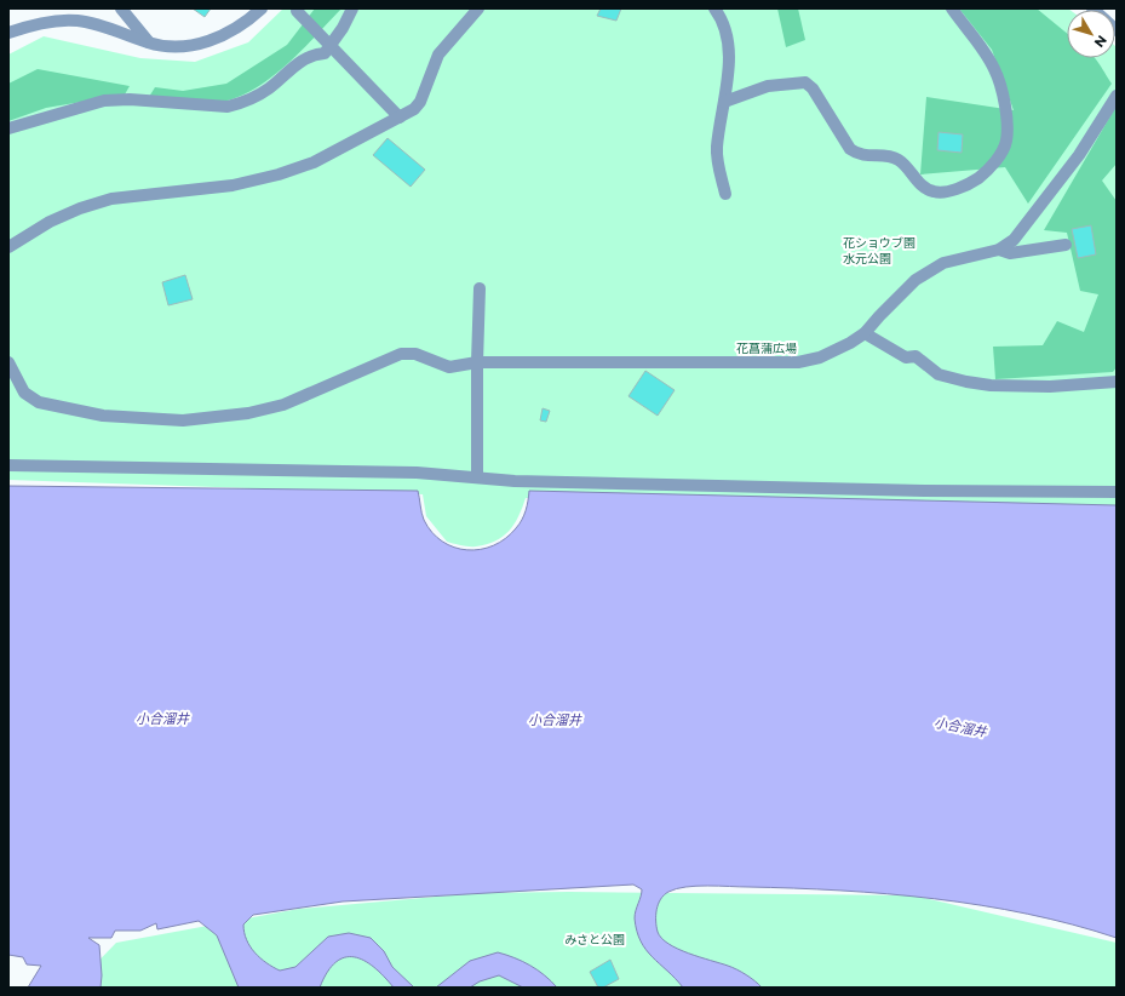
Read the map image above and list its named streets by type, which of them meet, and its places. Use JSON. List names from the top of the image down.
{
  "water": ["小合溜井"],
  "parks": [
    "花ショウブ園",
    "水元公園",
    "花菖蒲広場",
    "みさと公園"
  ],
  "north": "bottom right"
}
